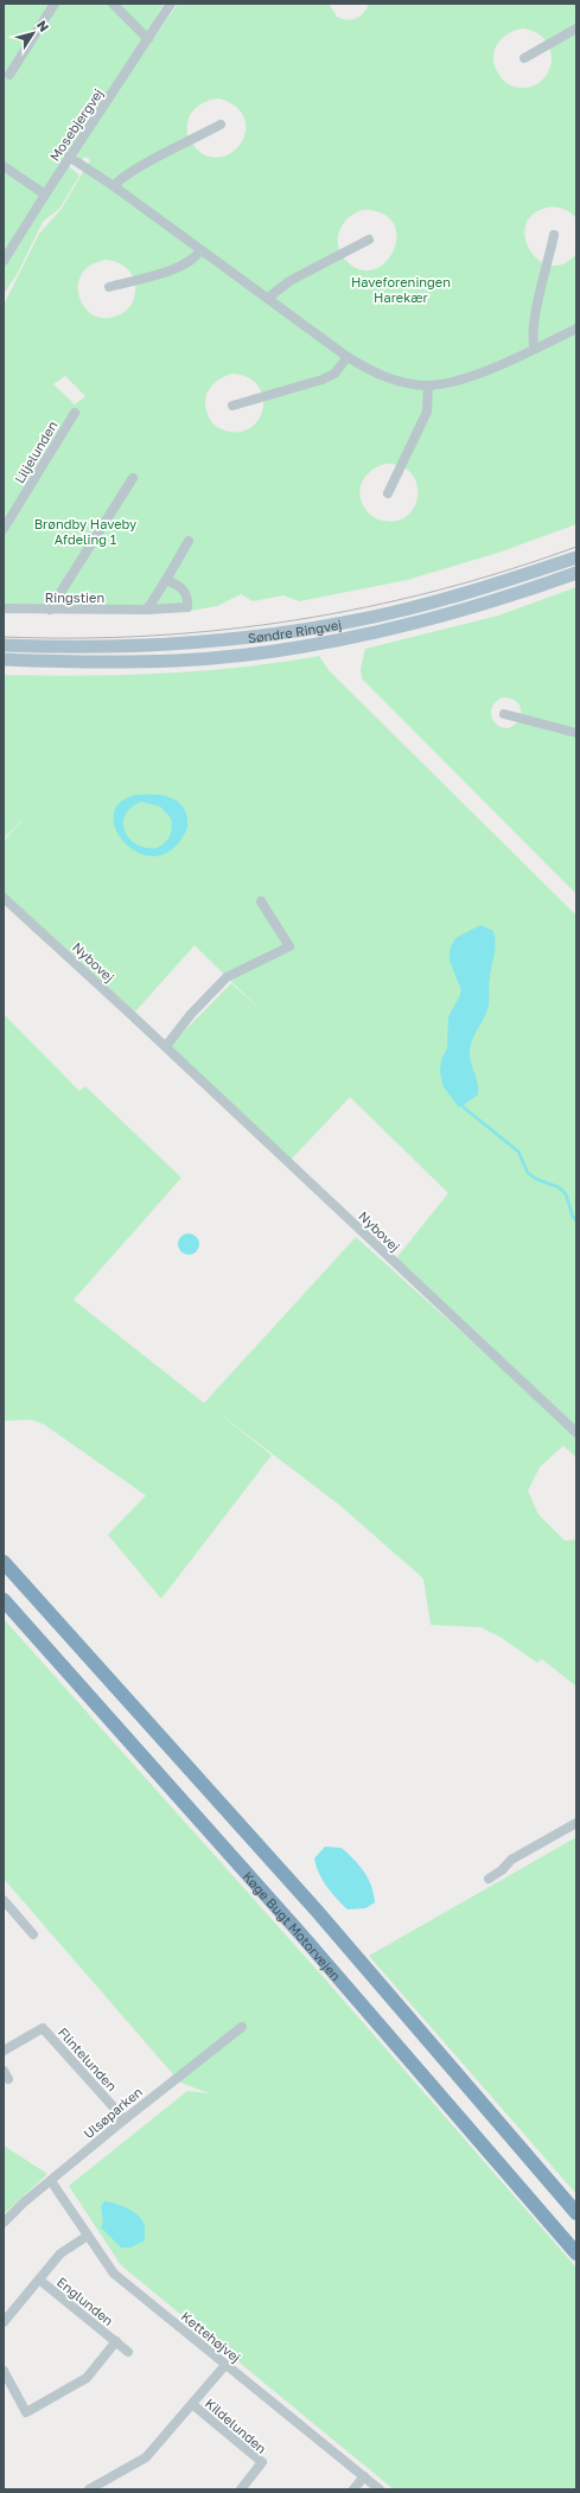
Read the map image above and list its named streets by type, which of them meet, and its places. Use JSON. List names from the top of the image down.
{
  "streets": {
    "highway": ["Køge Bugt Motorvejen"],
    "main road": ["Søndre Ringvej"],
    "street": [
      "Mosebjergvej",
      "Liljelunden",
      "Ringstien",
      "Nybovej",
      "Flintelunden",
      "Ulsøparken",
      "Englunden",
      "Kettehøjvej",
      "Kildelunden"
    ]
  },
  "crossings": [
    ["Flintelunden", "Ulsøparken"],
    ["Ulsøparken", "Kettehøjvej"],
    ["Englunden", "Kettehøjvej"],
    ["Kettehøjvej", "Kildelunden"]
  ],
  "parks": ["Haveforeningen Harekær", "Brøndby Haveby Afdeling 1"],
  "north": "top right"
}
